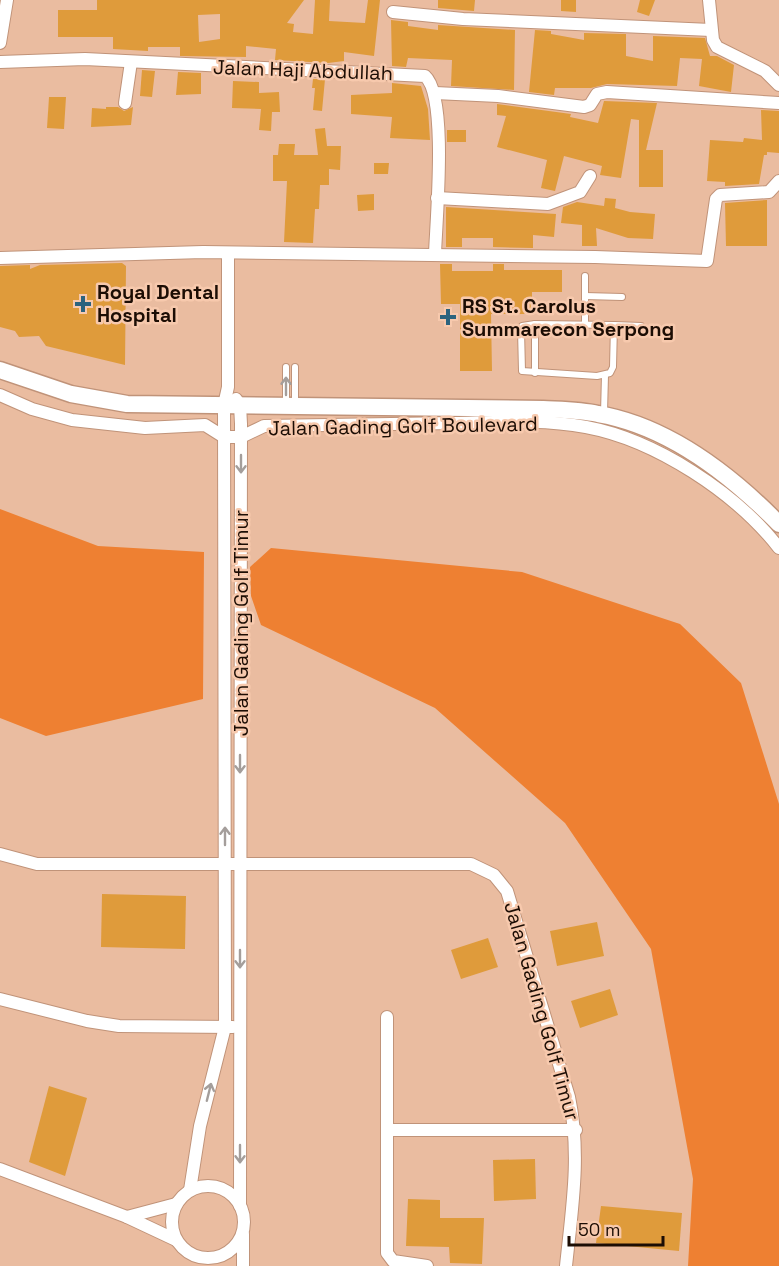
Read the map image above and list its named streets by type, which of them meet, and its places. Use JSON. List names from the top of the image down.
{
  "streets": {
    "main road": ["Jalan Gading Golf Boulevard"],
    "street": ["Jalan Haji Abdullah", "Jalan Gading Golf Timur"]
  },
  "crossings": [
    ["Jalan Gading Golf Boulevard", "Jalan Gading Golf Timur"]
  ],
  "places": {
    "health": ["Royal Dental Hospital", "RS St. Carolus Summarecon Serpong"]
  },
  "scale_bar": "50 m"
}
